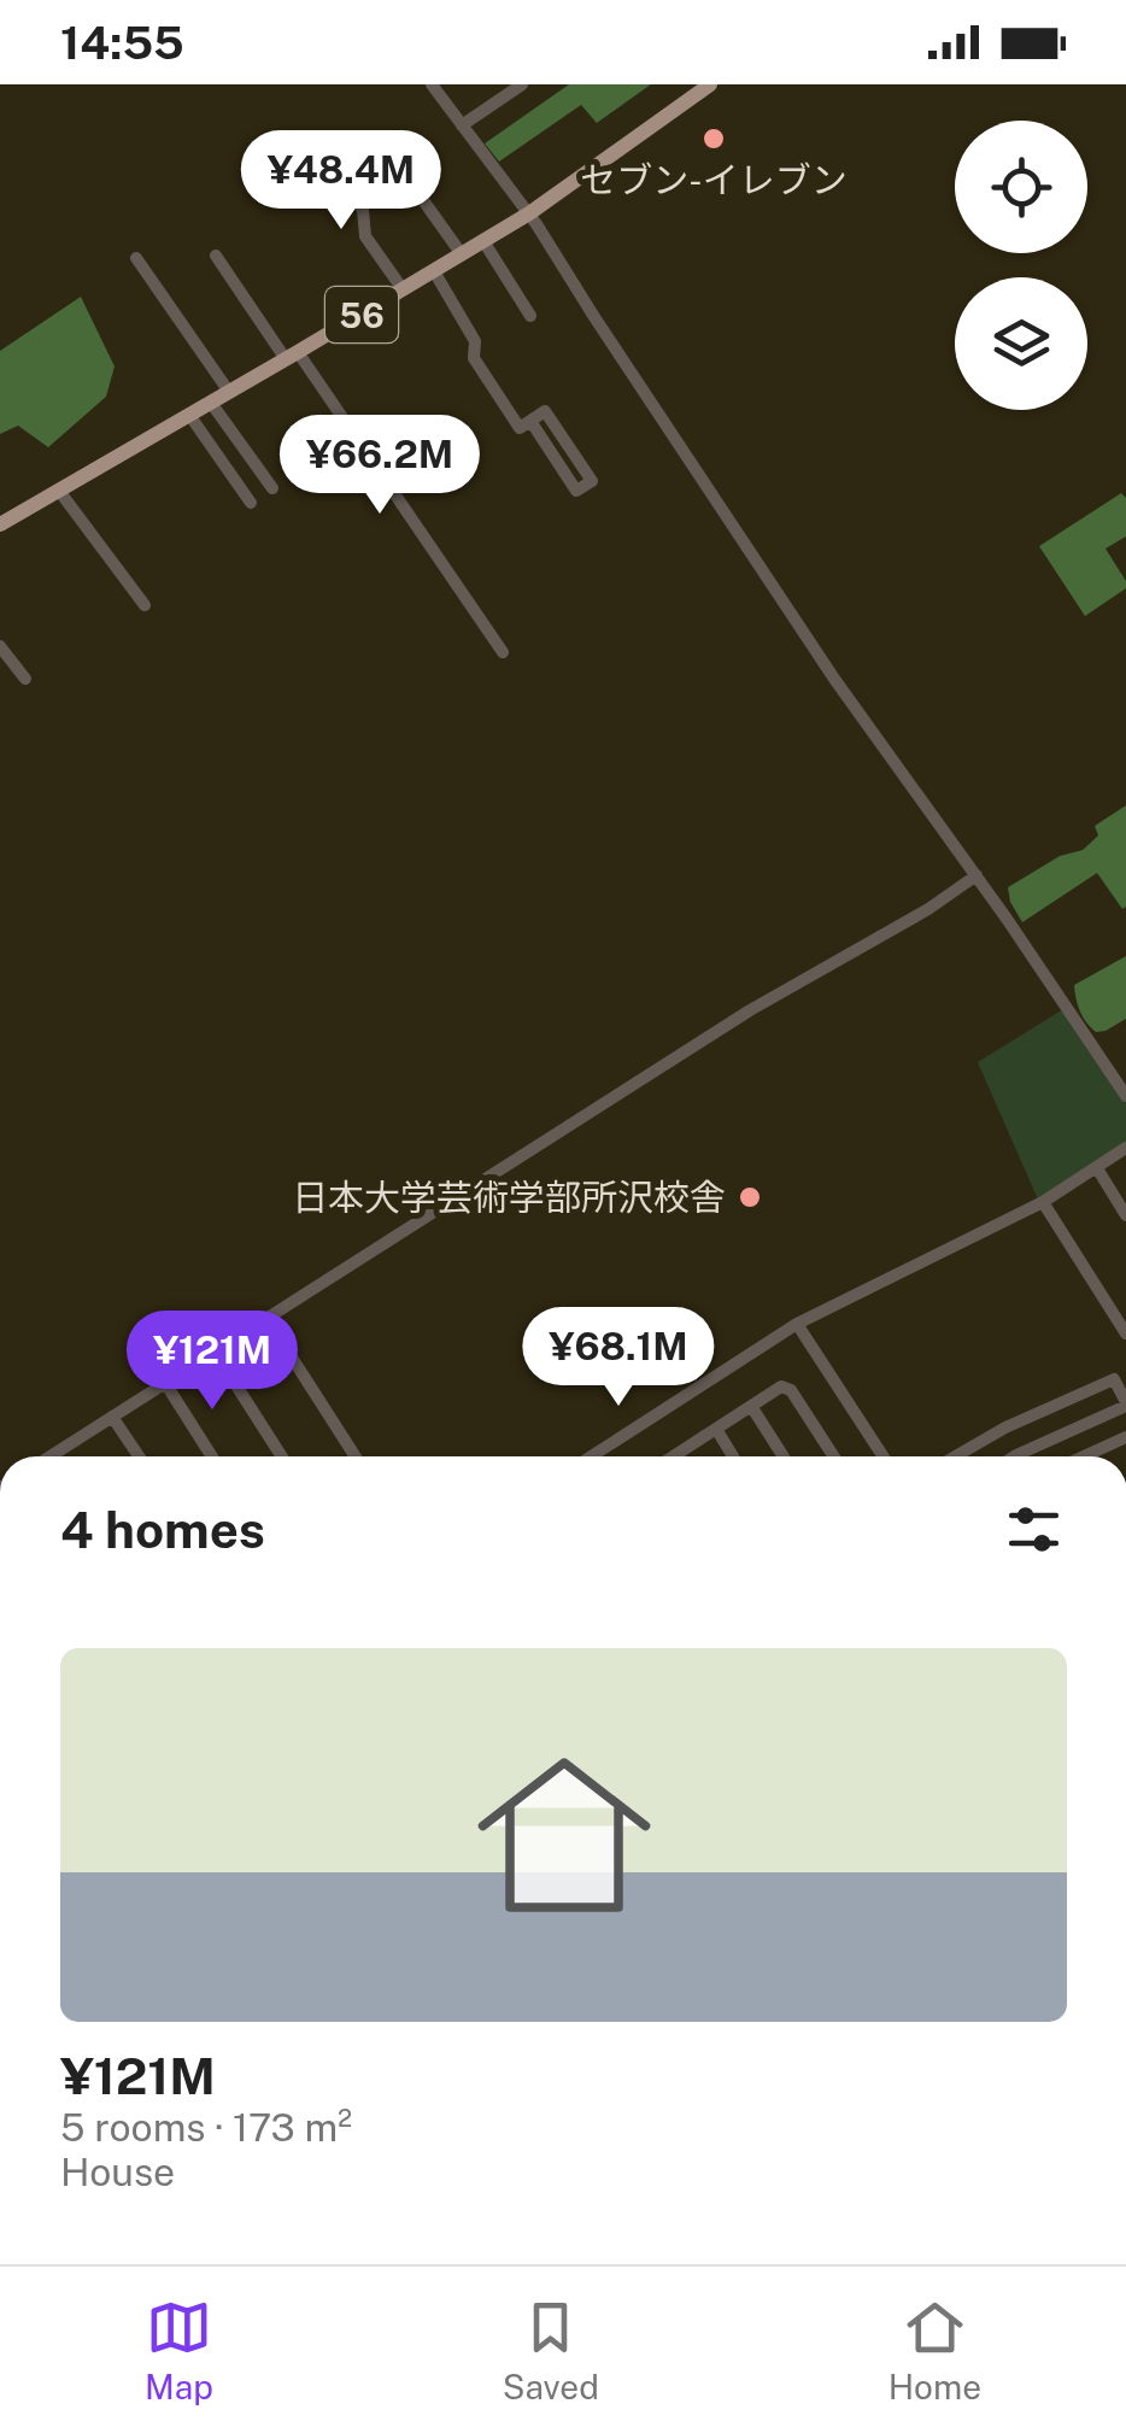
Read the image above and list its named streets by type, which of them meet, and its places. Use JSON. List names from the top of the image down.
{
  "streets": {
    "main road": ["56"]
  },
  "places": ["セブン-イレブン", "日本大学芸術学部所沢校舎"],
  "page": {
    "status": "14:55",
    "price": [
      "¥48.4M",
      "¥66.2M",
      "¥68.1M",
      "¥121M"
    ],
    "heading": "4 homes",
    "list": [
      {
        "name": "¥121M",
        "note": "5 rooms · 173 m² · House"
      }
    ],
    "tabs": ["Map", "Saved", "Home"]
  }
}
